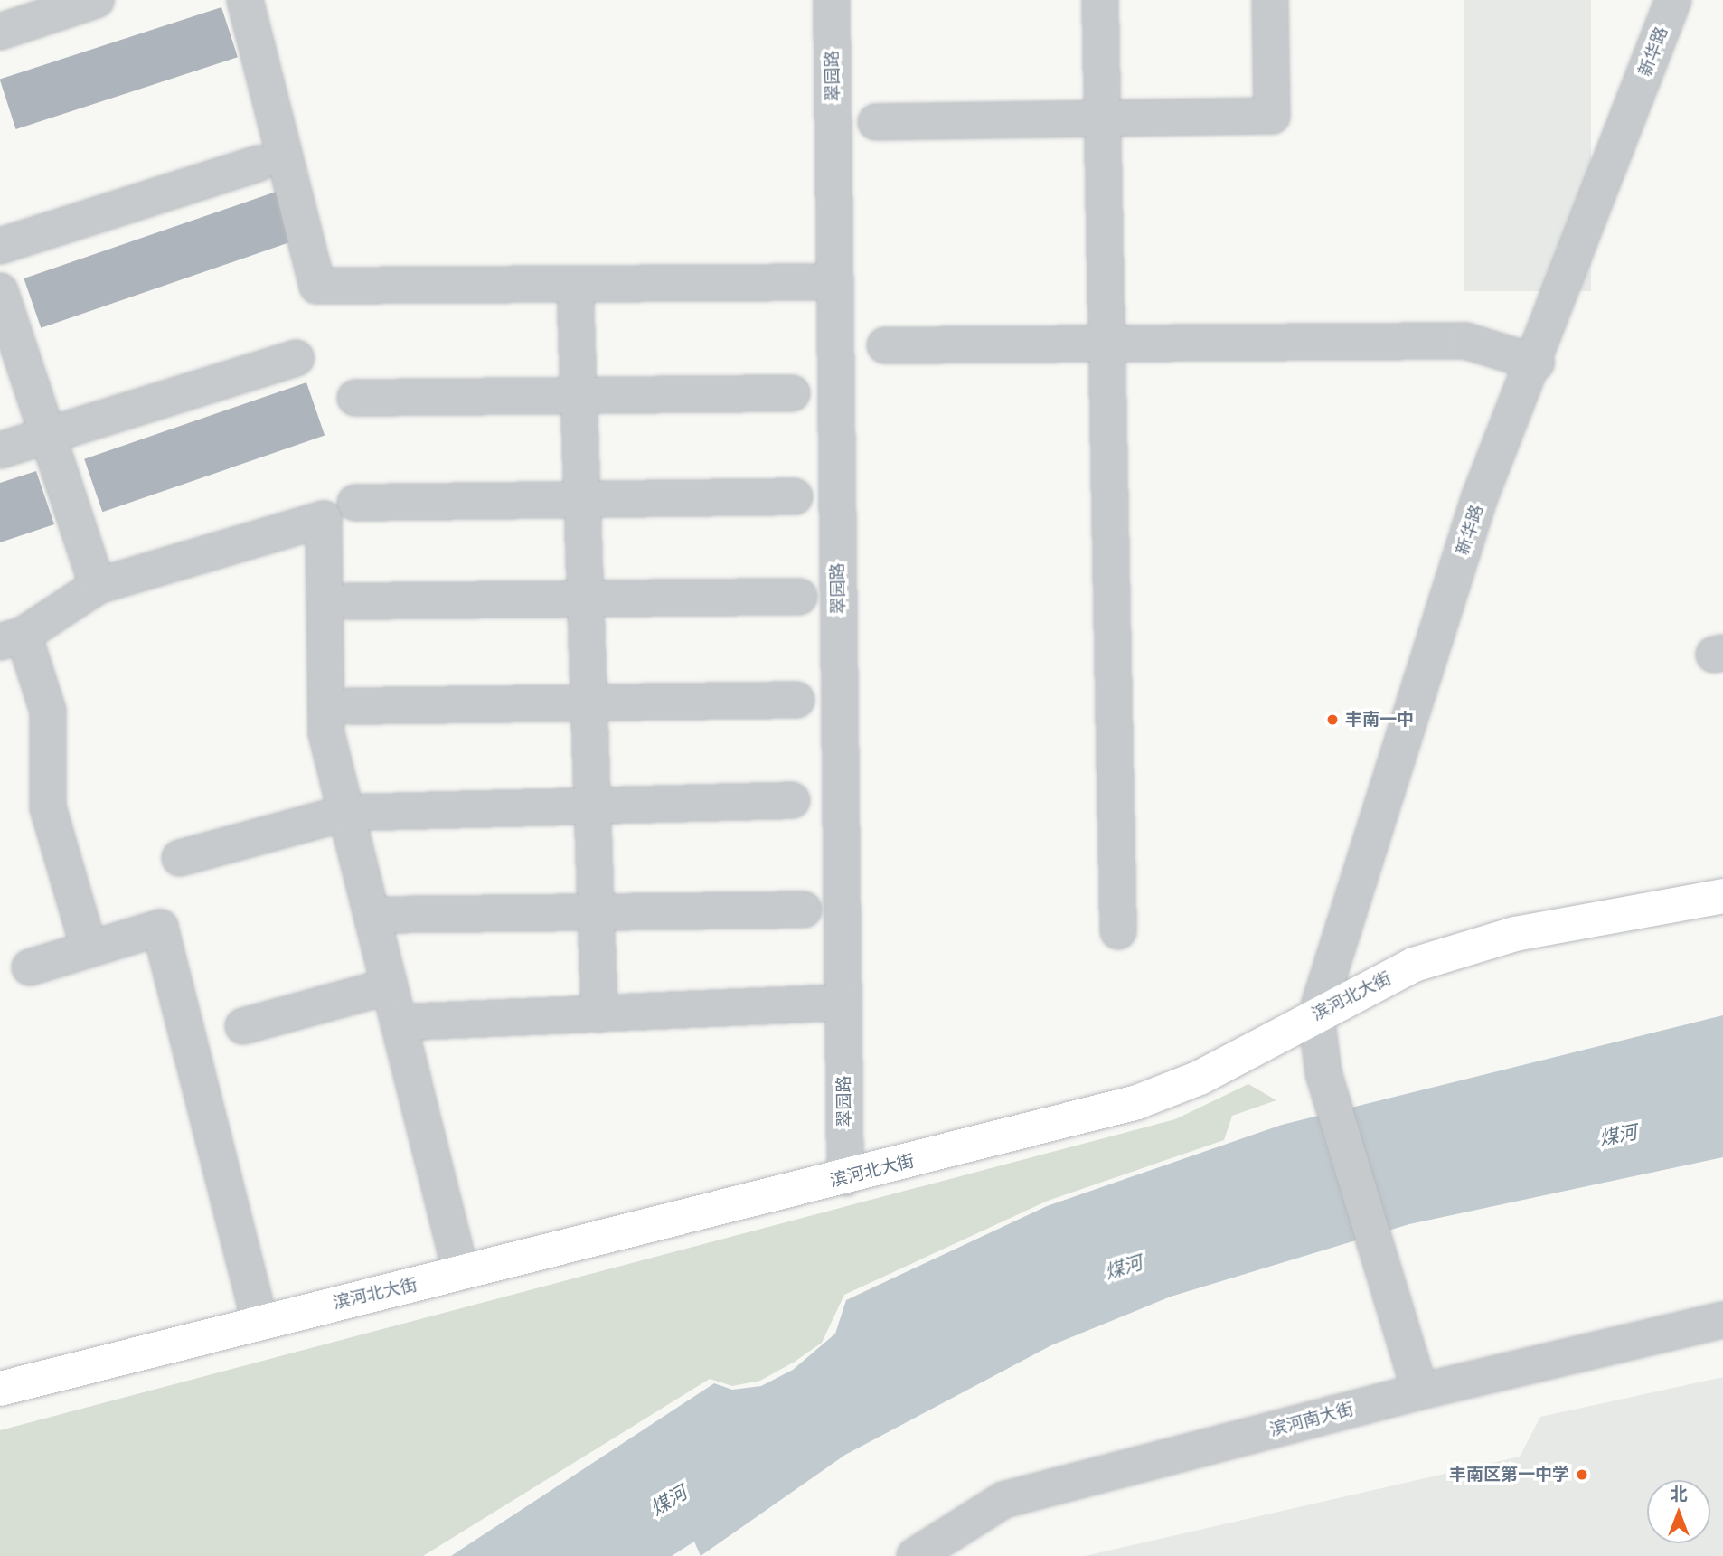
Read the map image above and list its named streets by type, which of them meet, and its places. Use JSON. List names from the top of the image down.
{
  "streets": {
    "main road": ["滨河北大街"],
    "street": ["新华路", "翠园路", "滨河南大街"]
  },
  "crossings": [
    ["新华路", "滨河北大街"],
    ["新华路", "滨河南大街"],
    ["翠园路", "滨河北大街"]
  ],
  "water": ["煤河"],
  "places": ["丰南一中", "丰南区第一中学"],
  "north": "top"
}
